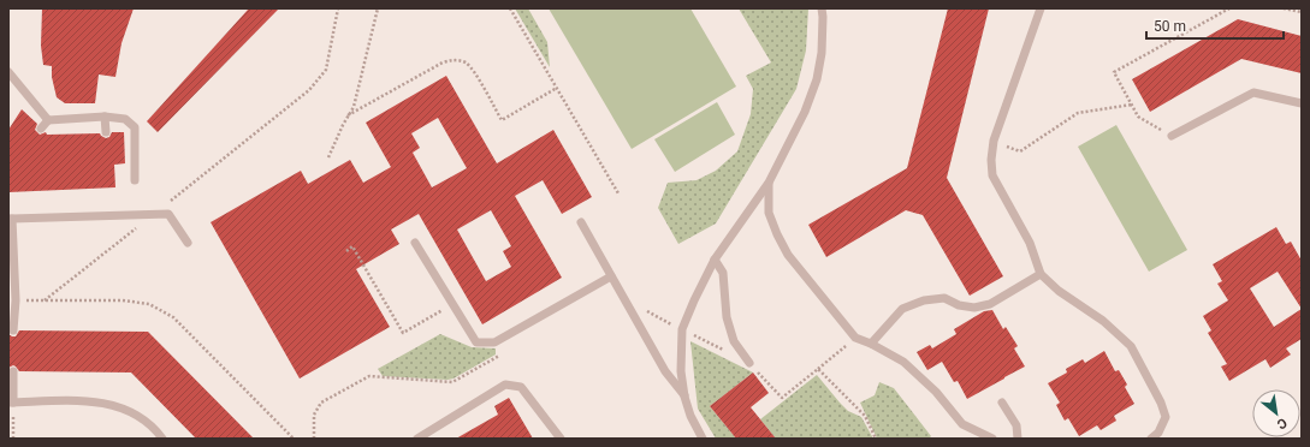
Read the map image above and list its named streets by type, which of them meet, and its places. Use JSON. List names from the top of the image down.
{
  "scale_bar": "50 m",
  "north": "bottom right"
}
